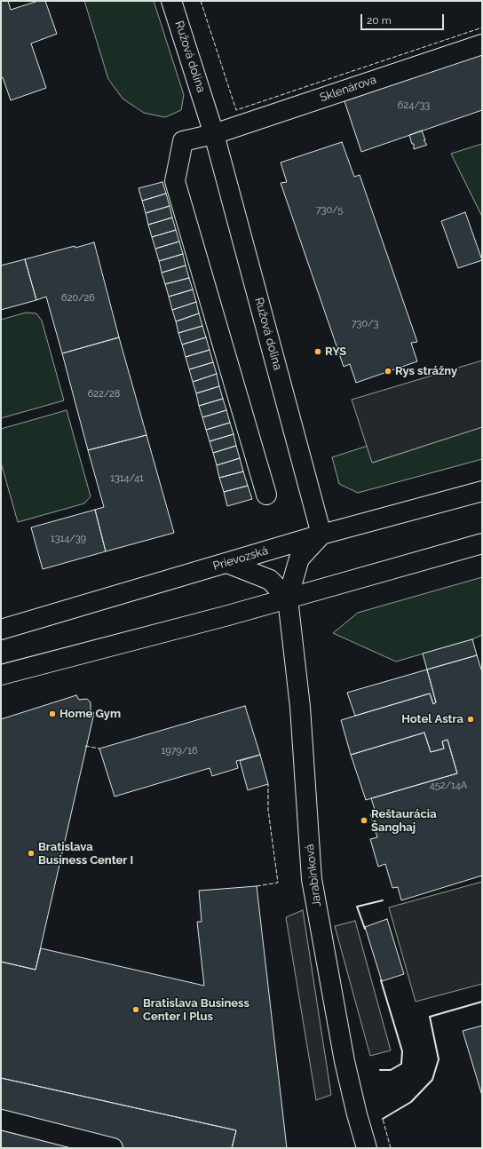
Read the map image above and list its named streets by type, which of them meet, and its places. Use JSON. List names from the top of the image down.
{
  "streets": {
    "street": [
      "Ružová dolina",
      "Sklenárova",
      "Prievozská",
      "Jarabinková"
    ]
  },
  "crossings": [
    ["Ružová dolina", "Sklenárova"],
    ["Ružová dolina", "Prievozská"],
    ["Ružová dolina", "Jarabinková"],
    ["Prievozská", "Jarabinková"]
  ],
  "places": [
    "RYS",
    "Rys strážny",
    "Home Gym",
    "Hotel Astra",
    "Reštaurácia Šanghaj",
    "Bratislava Business Center I",
    "Bratislava Business Center I Plus"
  ],
  "house_numbers": [
    "624/33",
    "730/5",
    "620/26",
    "730/3",
    "622/28",
    "1314/41",
    "1314/39",
    "1979/16",
    "452/14A"
  ],
  "scale_bar": "20 m"
}
